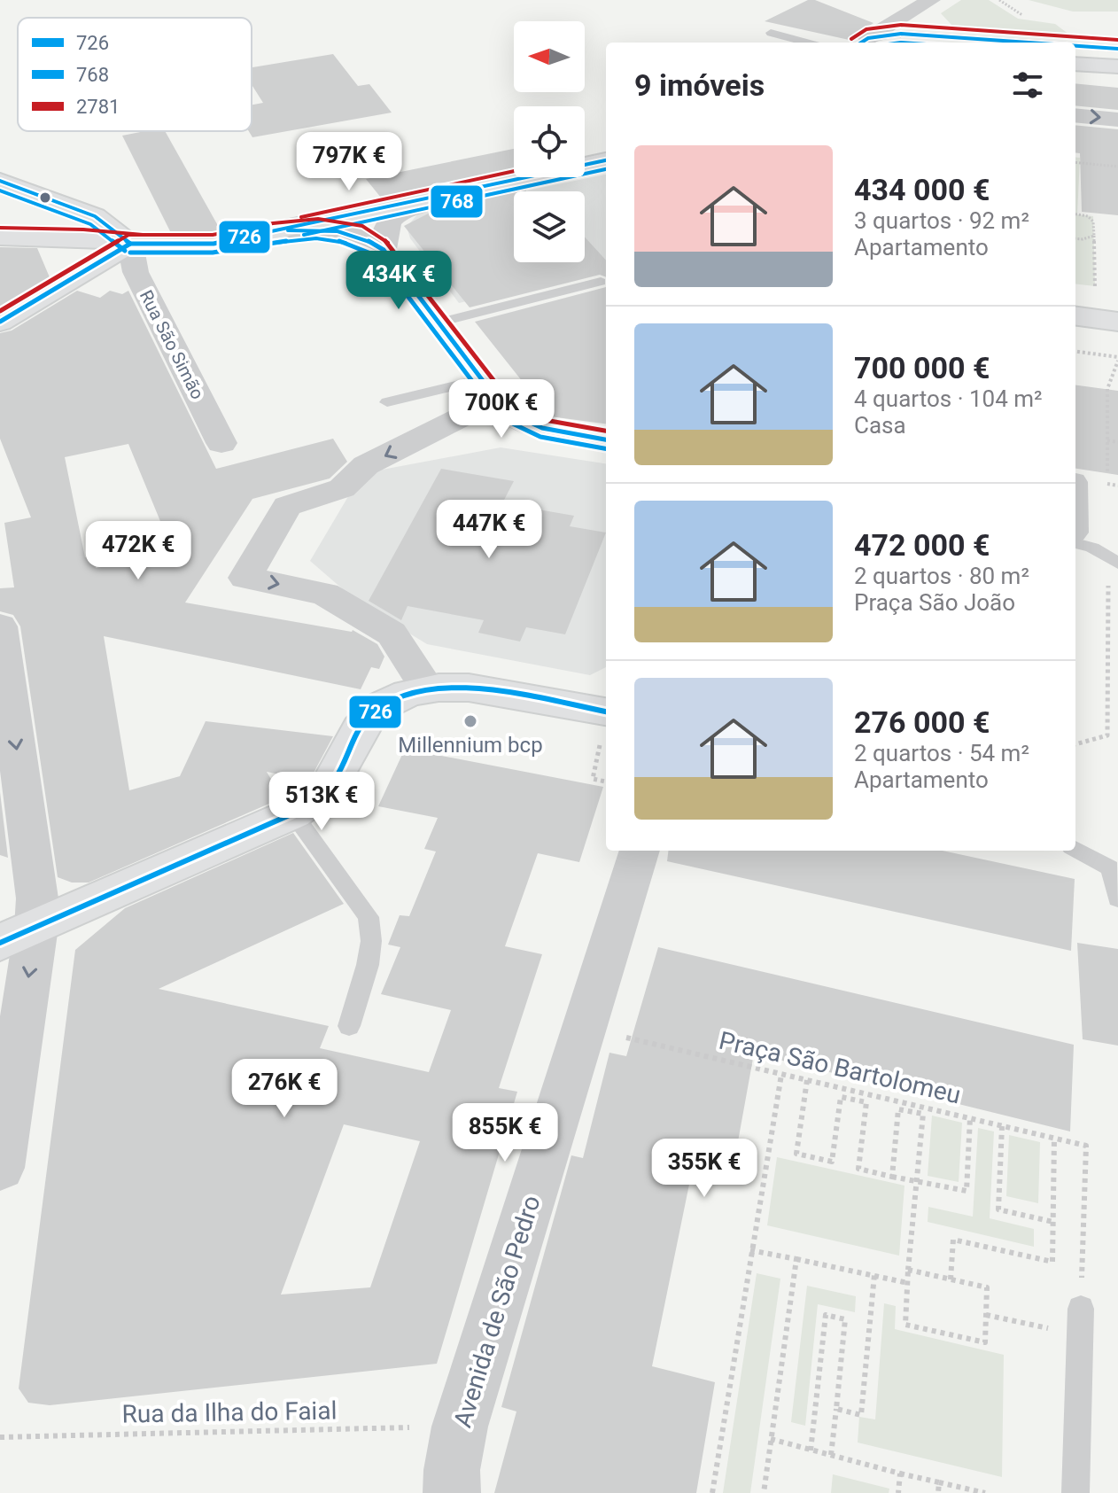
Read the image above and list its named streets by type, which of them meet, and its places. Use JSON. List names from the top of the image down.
{
  "streets": {
    "street": ["Rua São Simão", "Avenida de São Pedro"],
    "path": ["Praça São Bartolomeu", "Rua da Ilha do Faial"]
  },
  "crossings": [
    ["Praça São Bartolomeu", "Avenida de São Pedro"],
    ["Avenida de São Pedro", "Rua da Ilha do Faial"]
  ],
  "places": ["Millennium bcp"],
  "lines": ["transit line 2781", "transit line 726", "transit line 768"],
  "legend": ["726", "768", "2781"],
  "north": "left",
  "page": {
    "heading": "9 imóveis",
    "list": [
      {
        "name": "434 000 €",
        "note": "3 quartos · 92 m² · Apartamento"
      },
      {
        "name": "700 000 €",
        "note": "4 quartos · 104 m² · Casa"
      },
      {
        "name": "472 000 €",
        "note": "2 quartos · 80 m² · Praça São João"
      },
      {
        "name": "276 000 €",
        "note": "2 quartos · 54 m² · Apartamento"
      }
    ],
    "price": [
      "797K €",
      "434K €",
      "700K €",
      "447K €",
      "472K €",
      "513K €",
      "276K €",
      "855K €",
      "355K €"
    ]
  }
}
